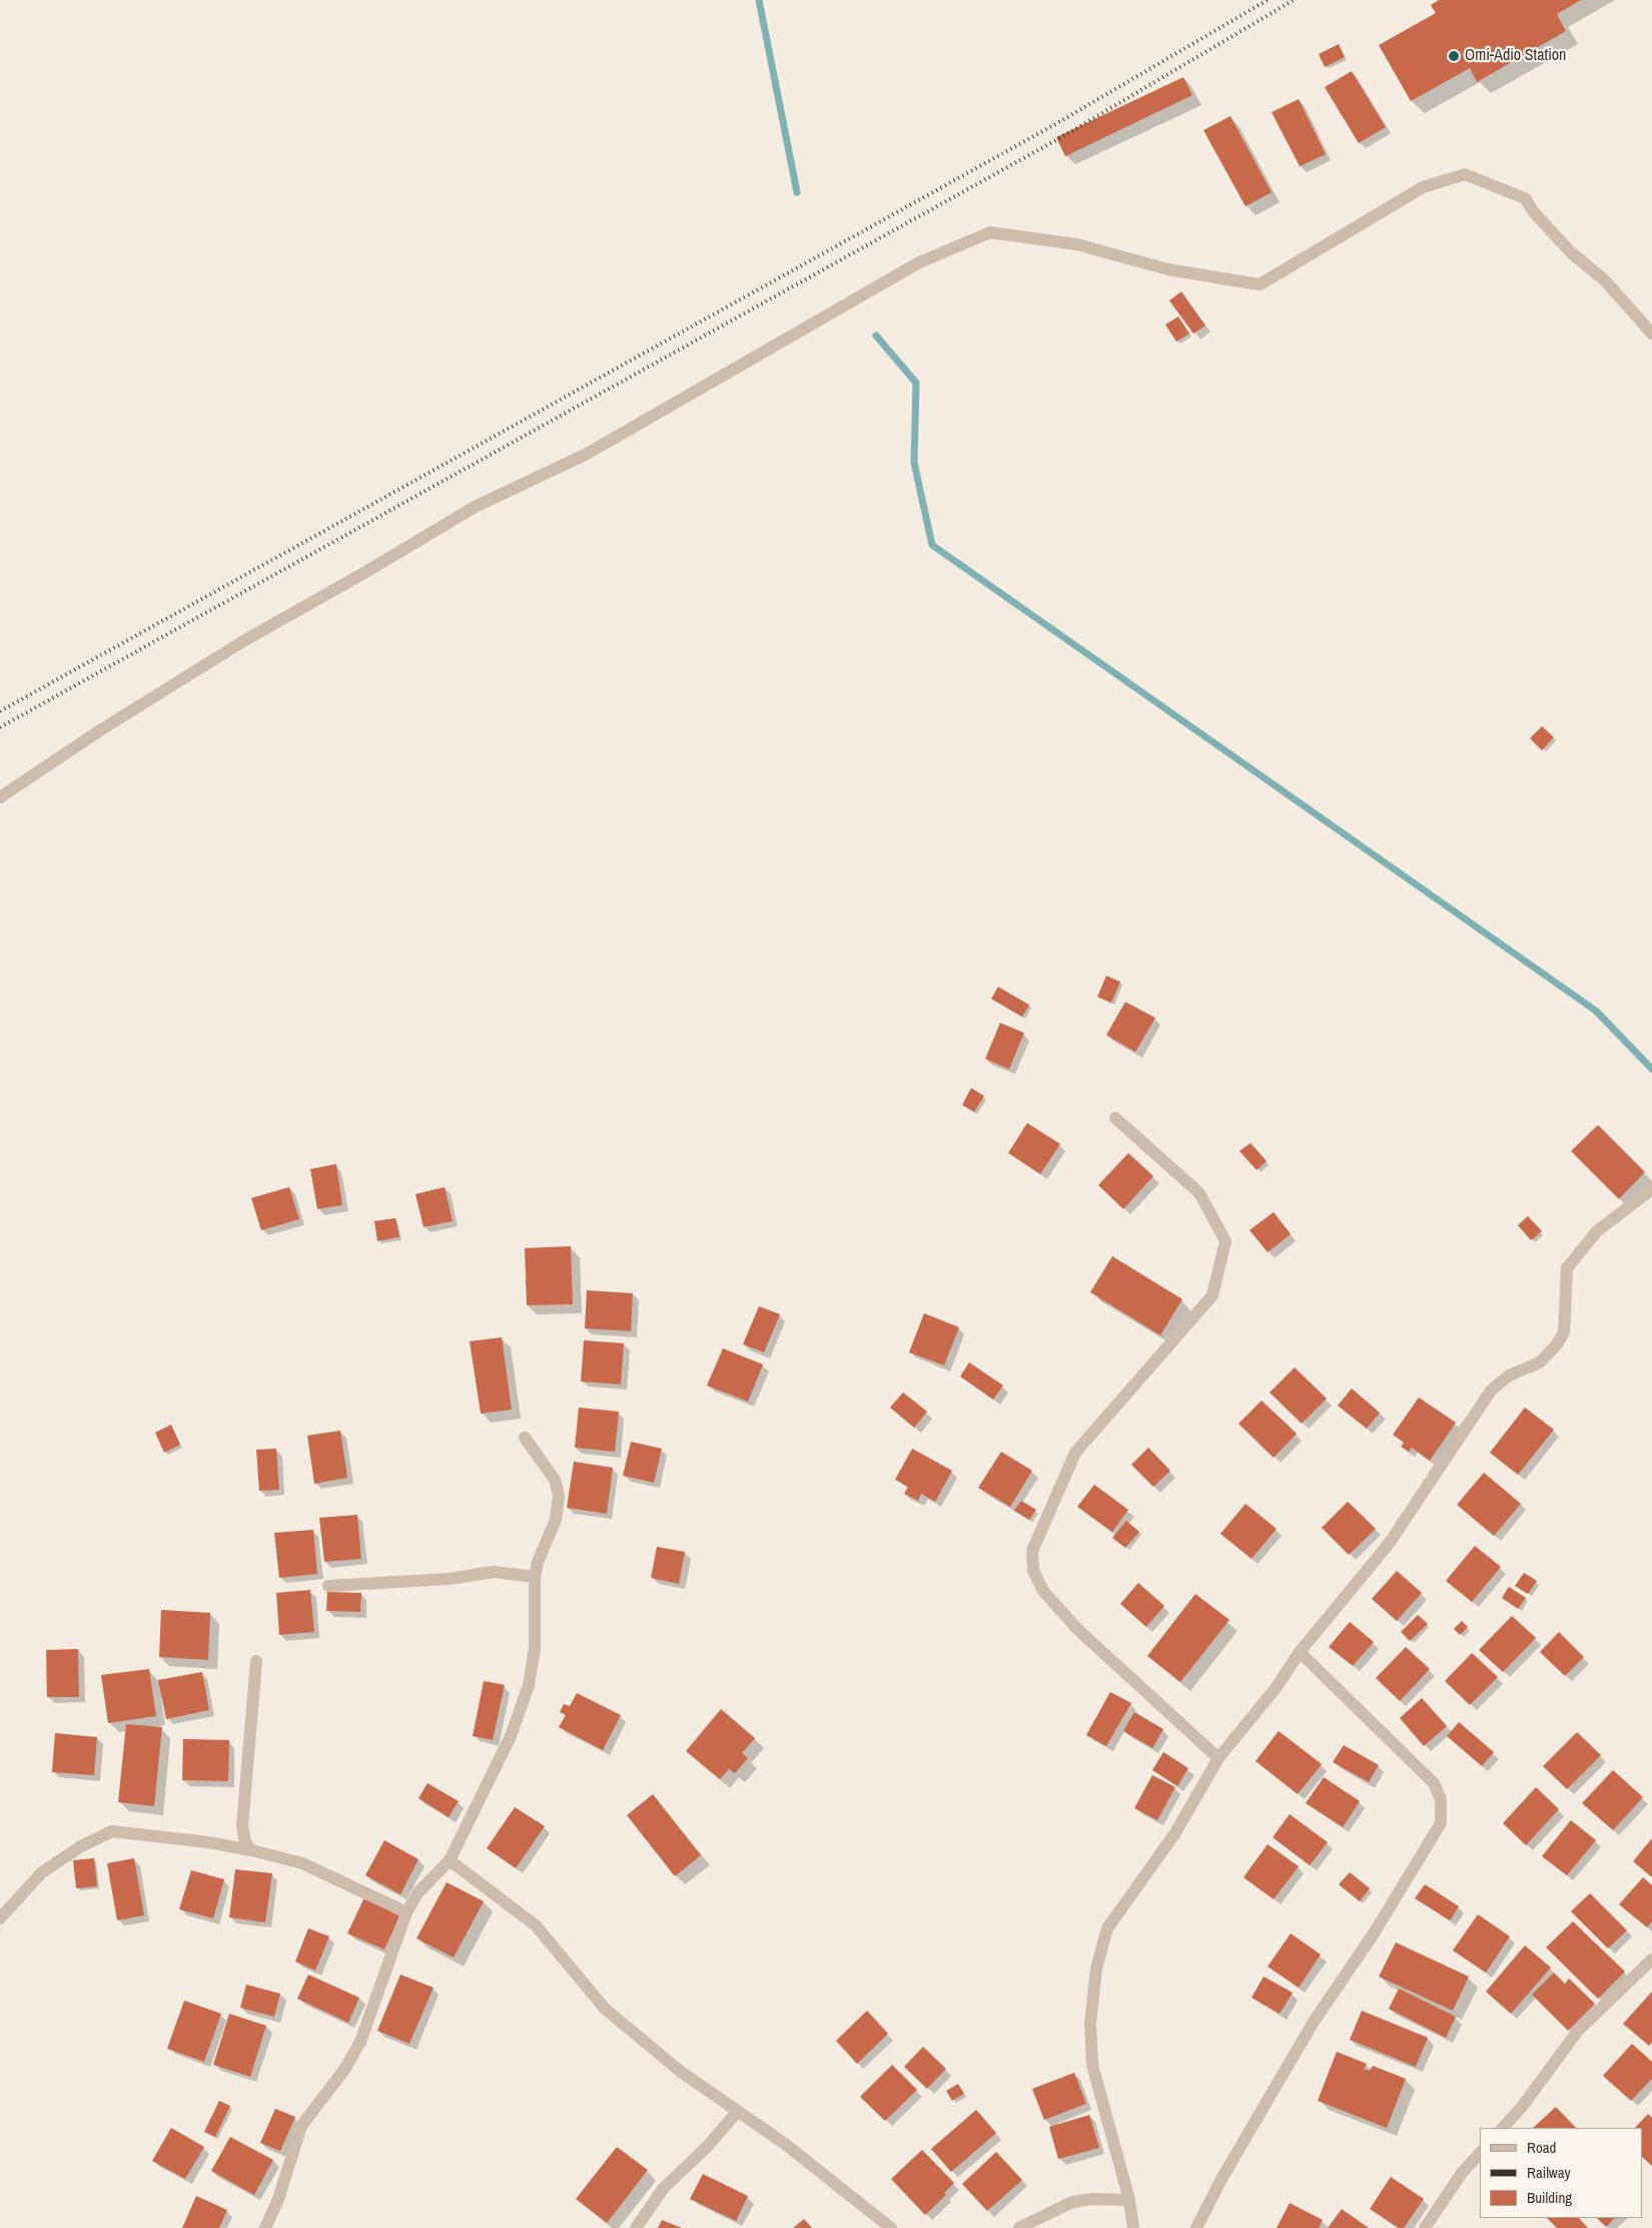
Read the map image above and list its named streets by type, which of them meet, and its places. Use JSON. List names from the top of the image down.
{
  "places": ["Omi-Adio Station"],
  "legend": ["Road", "Railway", "Building"]
}
